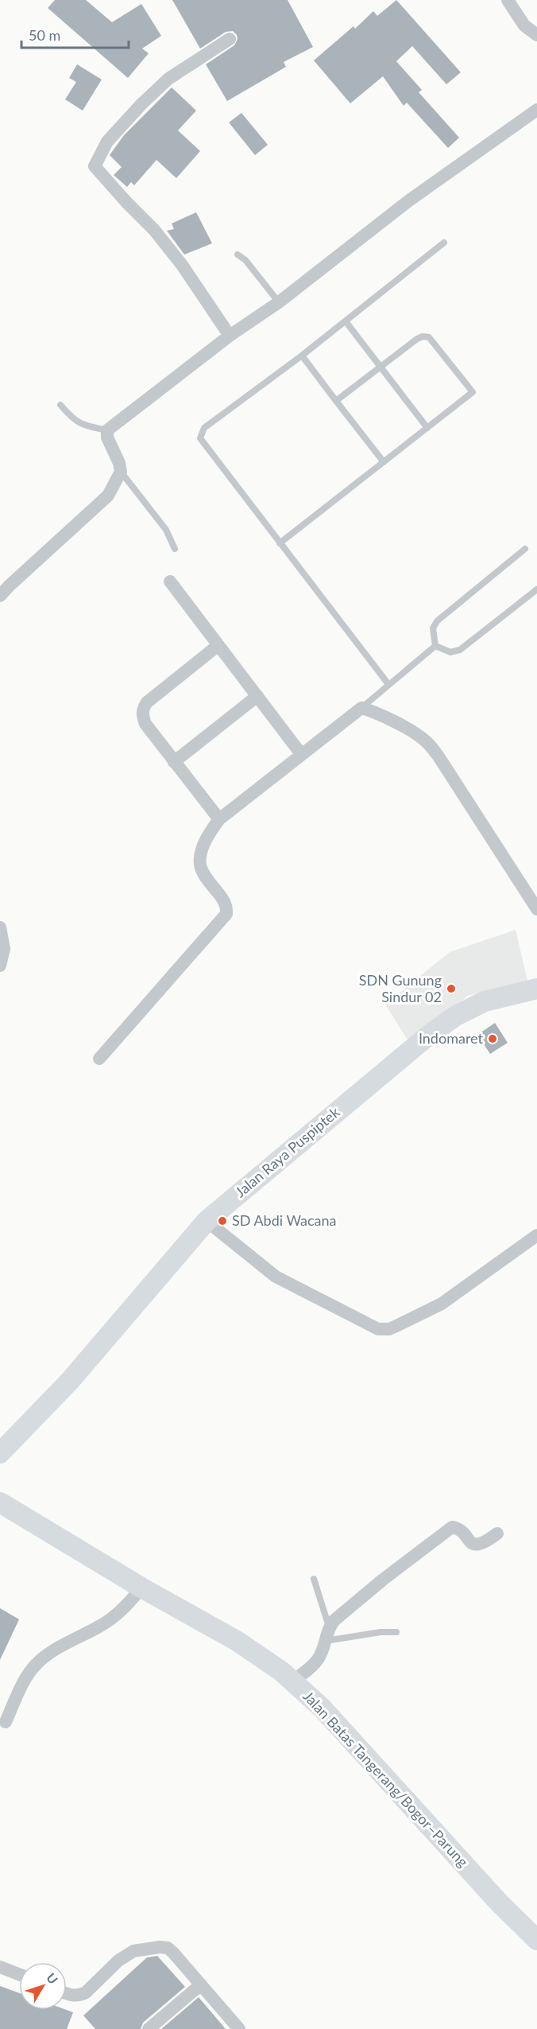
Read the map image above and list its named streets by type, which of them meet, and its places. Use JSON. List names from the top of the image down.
{
  "streets": {
    "main road": ["Jalan Raya Puspiptek", "Jalan Batas Tangerang/Bogor–Parung"]
  },
  "places": ["SDN Gunung Sindur 02", "Indomaret", "SD Abdi Wacana"],
  "scale_bar": "50 m",
  "north": "top right"
}
